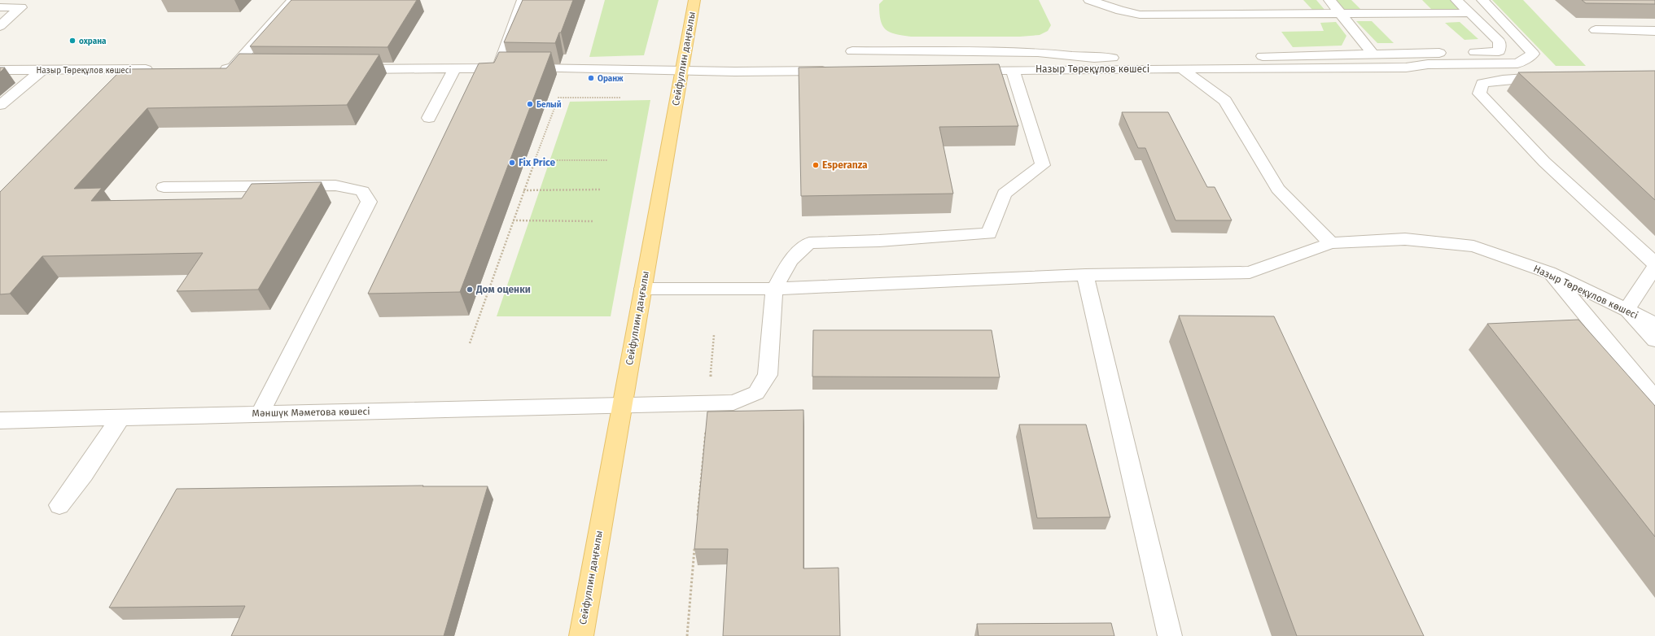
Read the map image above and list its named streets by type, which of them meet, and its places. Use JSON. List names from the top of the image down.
{
  "streets": {
    "main road": ["Сейфуллин даңғылы"],
    "street": ["Назыр Төреқұлов көшесі", "Мәншүк Мәметова көшесі"]
  },
  "crossings": [
    ["Сейфуллин даңғылы", "Назыр Төреқұлов көшесі"],
    ["Сейфуллин даңғылы", "Мәншүк Мәметова көшесі"],
    ["Назыр Төреқұлов көшесі", "Мәншүк Мәметова көшесі"]
  ],
  "places": [
    "охрана",
    "Оранж",
    "Белый",
    "Fix Price",
    "Esperanza",
    "Дом оценки"
  ]
}
